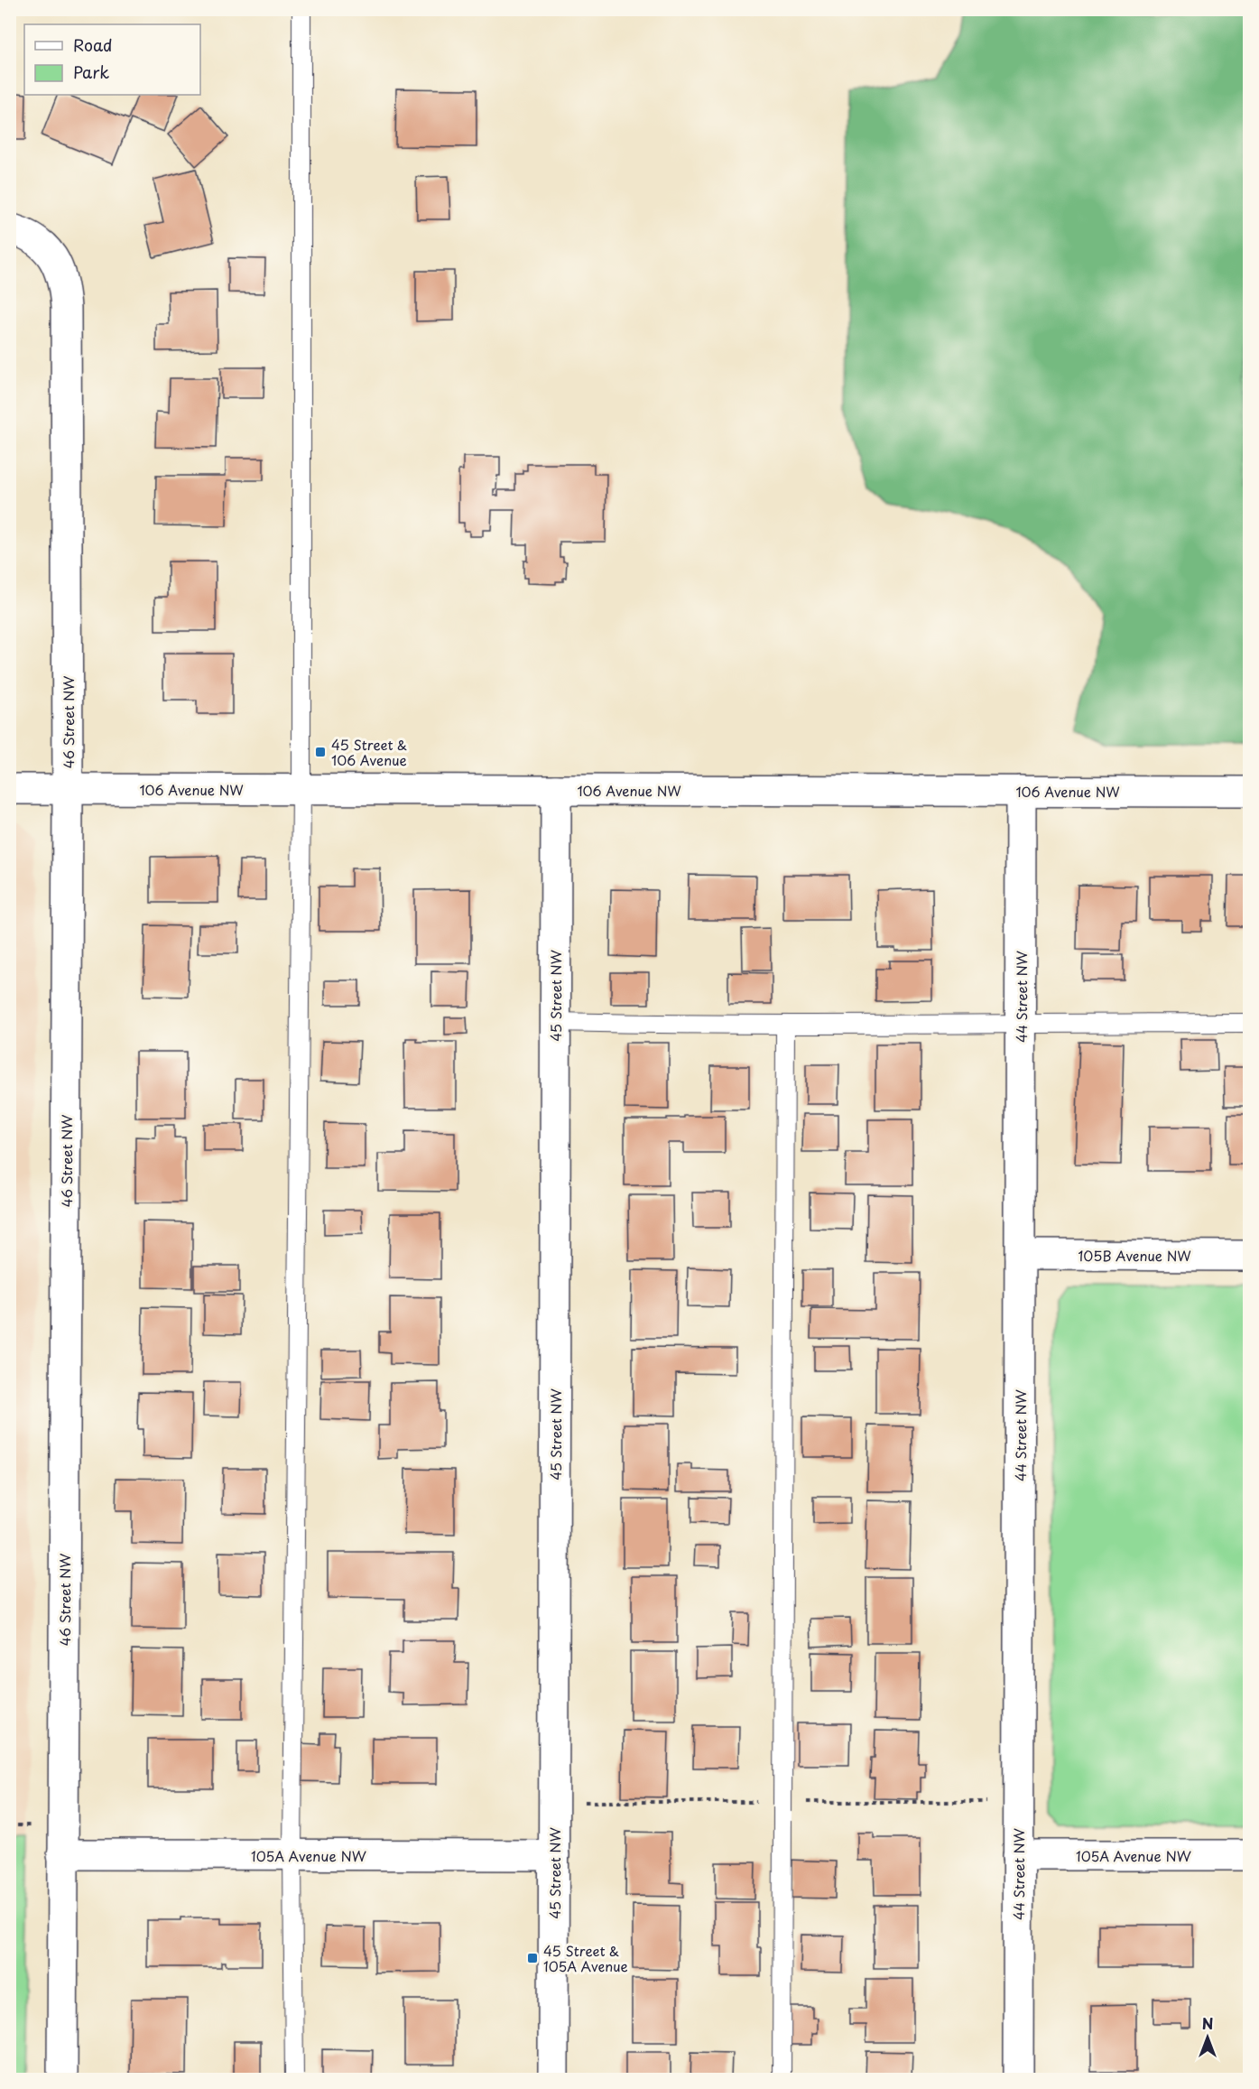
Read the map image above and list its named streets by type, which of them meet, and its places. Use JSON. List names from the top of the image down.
{
  "streets": {
    "street": [
      "46 Street NW",
      "106 Avenue NW",
      "45 Street NW",
      "44 Street NW",
      "105B Avenue NW",
      "105A Avenue NW"
    ]
  },
  "crossings": [
    ["46 Street NW", "106 Avenue NW"],
    ["46 Street NW", "105A Avenue NW"],
    ["106 Avenue NW", "45 Street NW"],
    ["106 Avenue NW", "44 Street NW"],
    ["45 Street NW", "105A Avenue NW"],
    ["44 Street NW", "105B Avenue NW"],
    ["44 Street NW", "105A Avenue NW"]
  ],
  "places": {
    "transit": ["45 Street & 106 Avenue", "45 Street & 105A Avenue"]
  },
  "legend": ["Road", "Park"],
  "north": "top"
}
